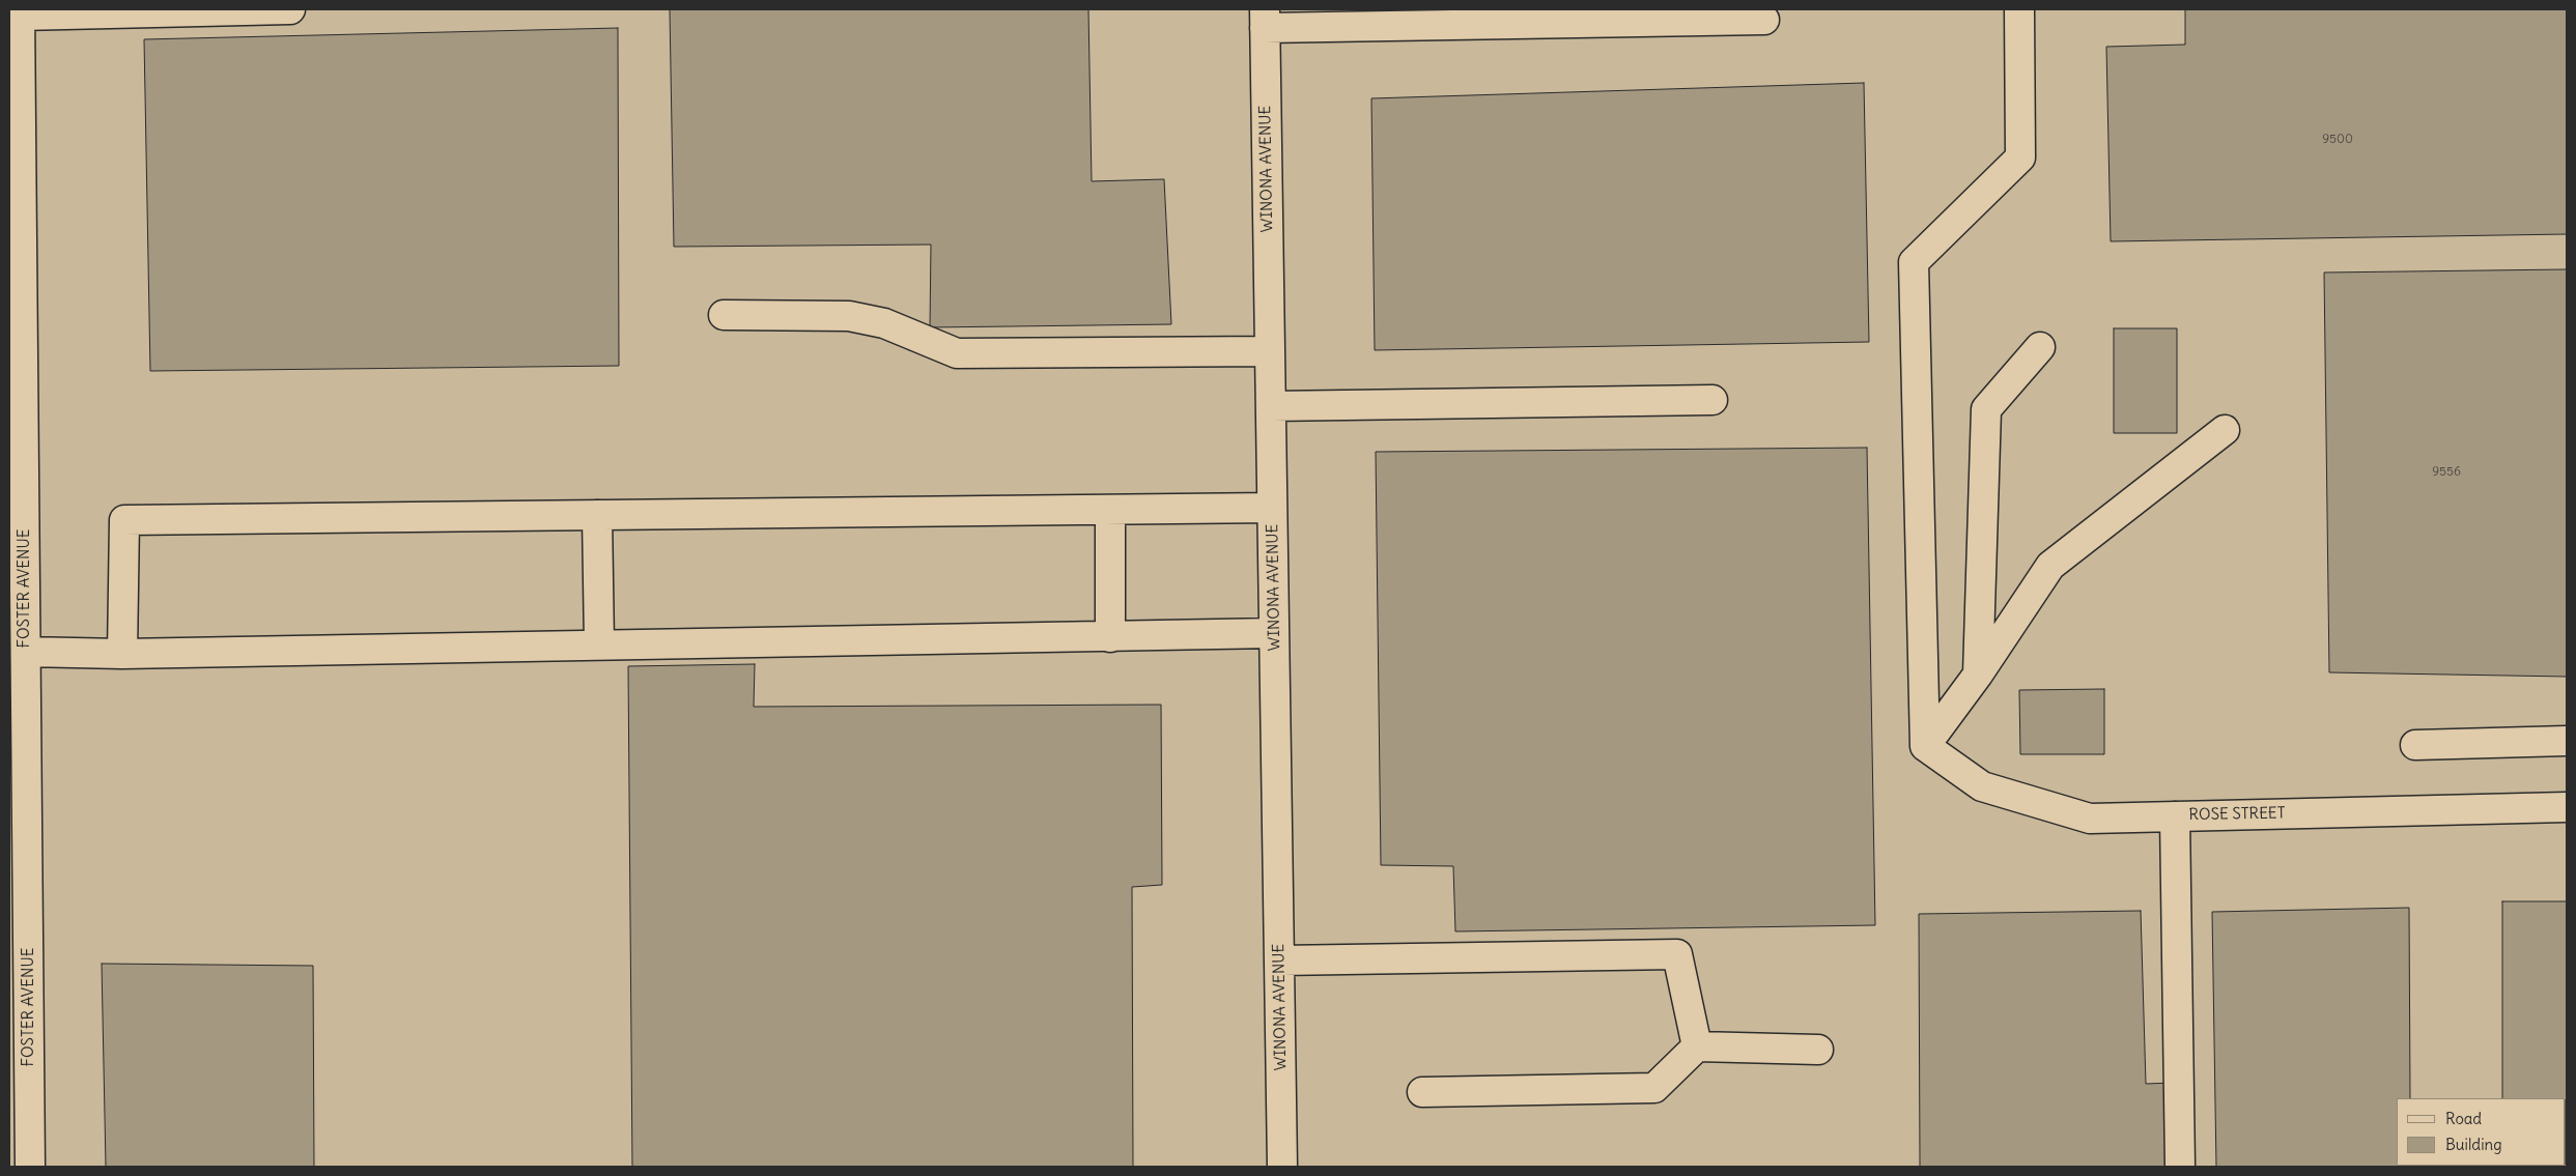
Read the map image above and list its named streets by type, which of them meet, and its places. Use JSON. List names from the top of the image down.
{
  "streets": {
    "street": ["WINONA AVENUE", "FOSTER AVENUE", "ROSE STREET"]
  },
  "house_numbers": ["9500", "9556"],
  "legend": ["Road", "Building"]
}
